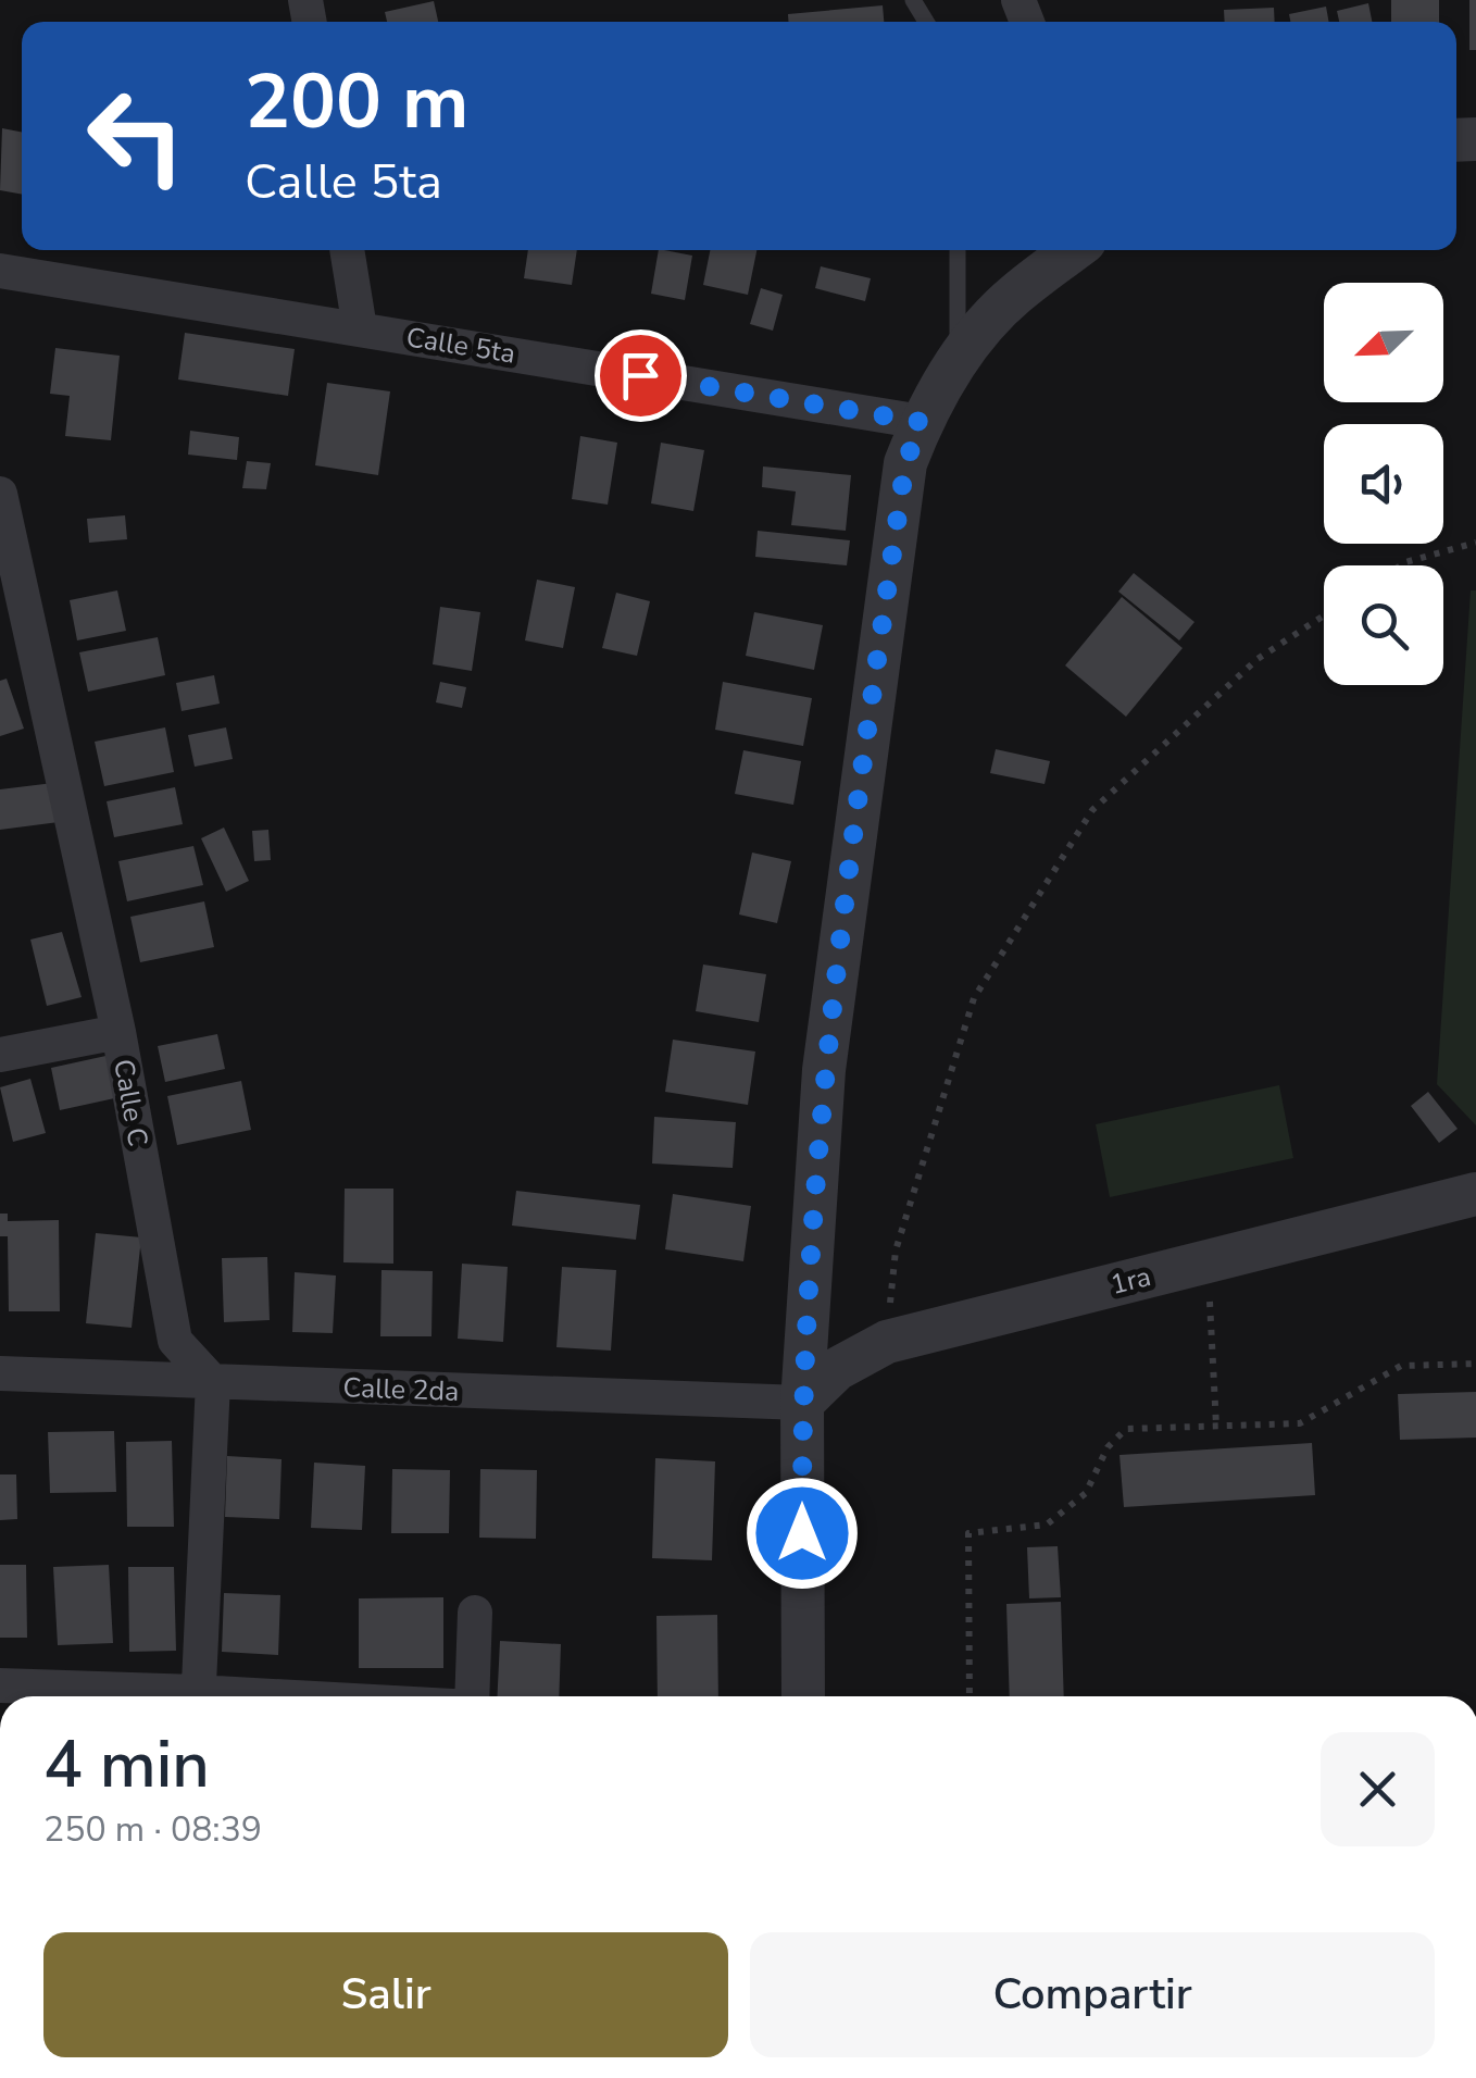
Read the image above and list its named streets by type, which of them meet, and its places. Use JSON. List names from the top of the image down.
{
  "streets": {
    "street": [
      "Calle 5ta",
      "Calle C",
      "1ra",
      "Calle 2da"
    ]
  },
  "crossings": [
    ["Calle C", "Calle 2da"],
    ["1ra", "Calle 2da"]
  ],
  "north": "bottom left",
  "page": {
    "turn": ["200 m", "Calle 5ta"],
    "heading": ["4 min", "250 m · 08:39"],
    "buttons": ["Salir", "Compartir"]
  }
}
